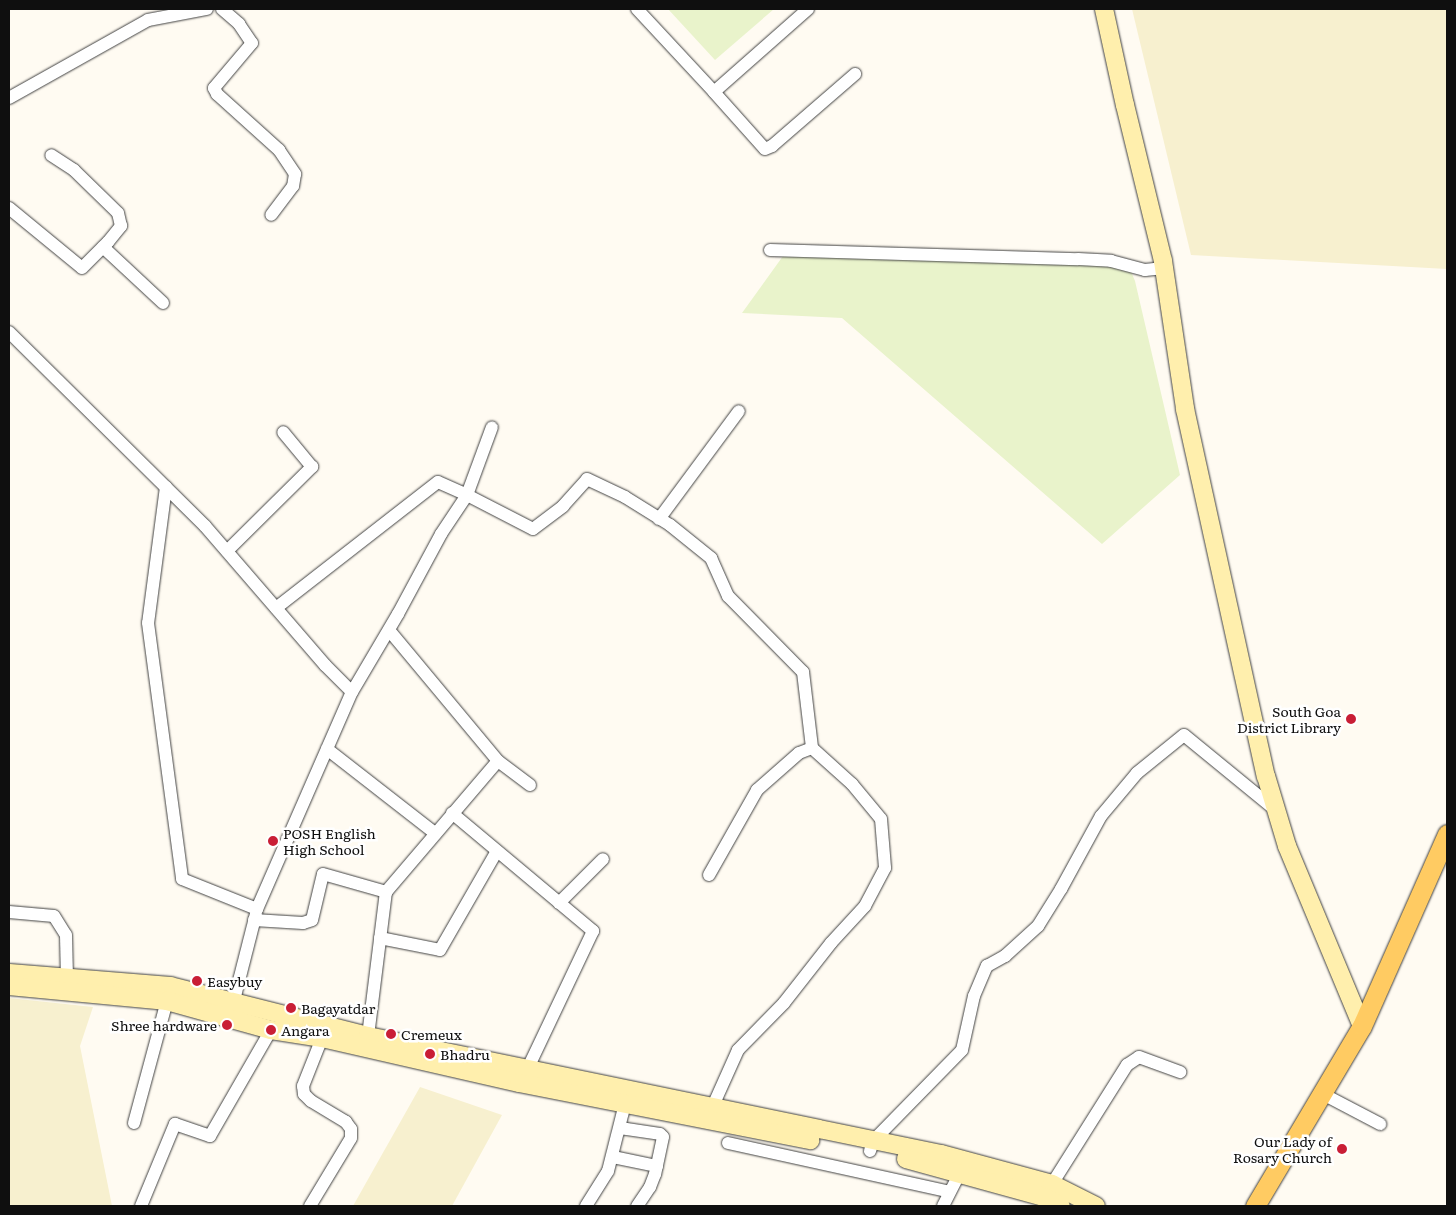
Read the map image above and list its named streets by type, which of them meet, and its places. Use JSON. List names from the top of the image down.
{
  "places": [
    "South Goa District Library",
    "POSH English High School",
    "Easybuy",
    "Bagayatdar",
    "Shree hardware",
    "Angara",
    "Cremeux",
    "Bhadru",
    "Our Lady of Rosary Church"
  ]
}
